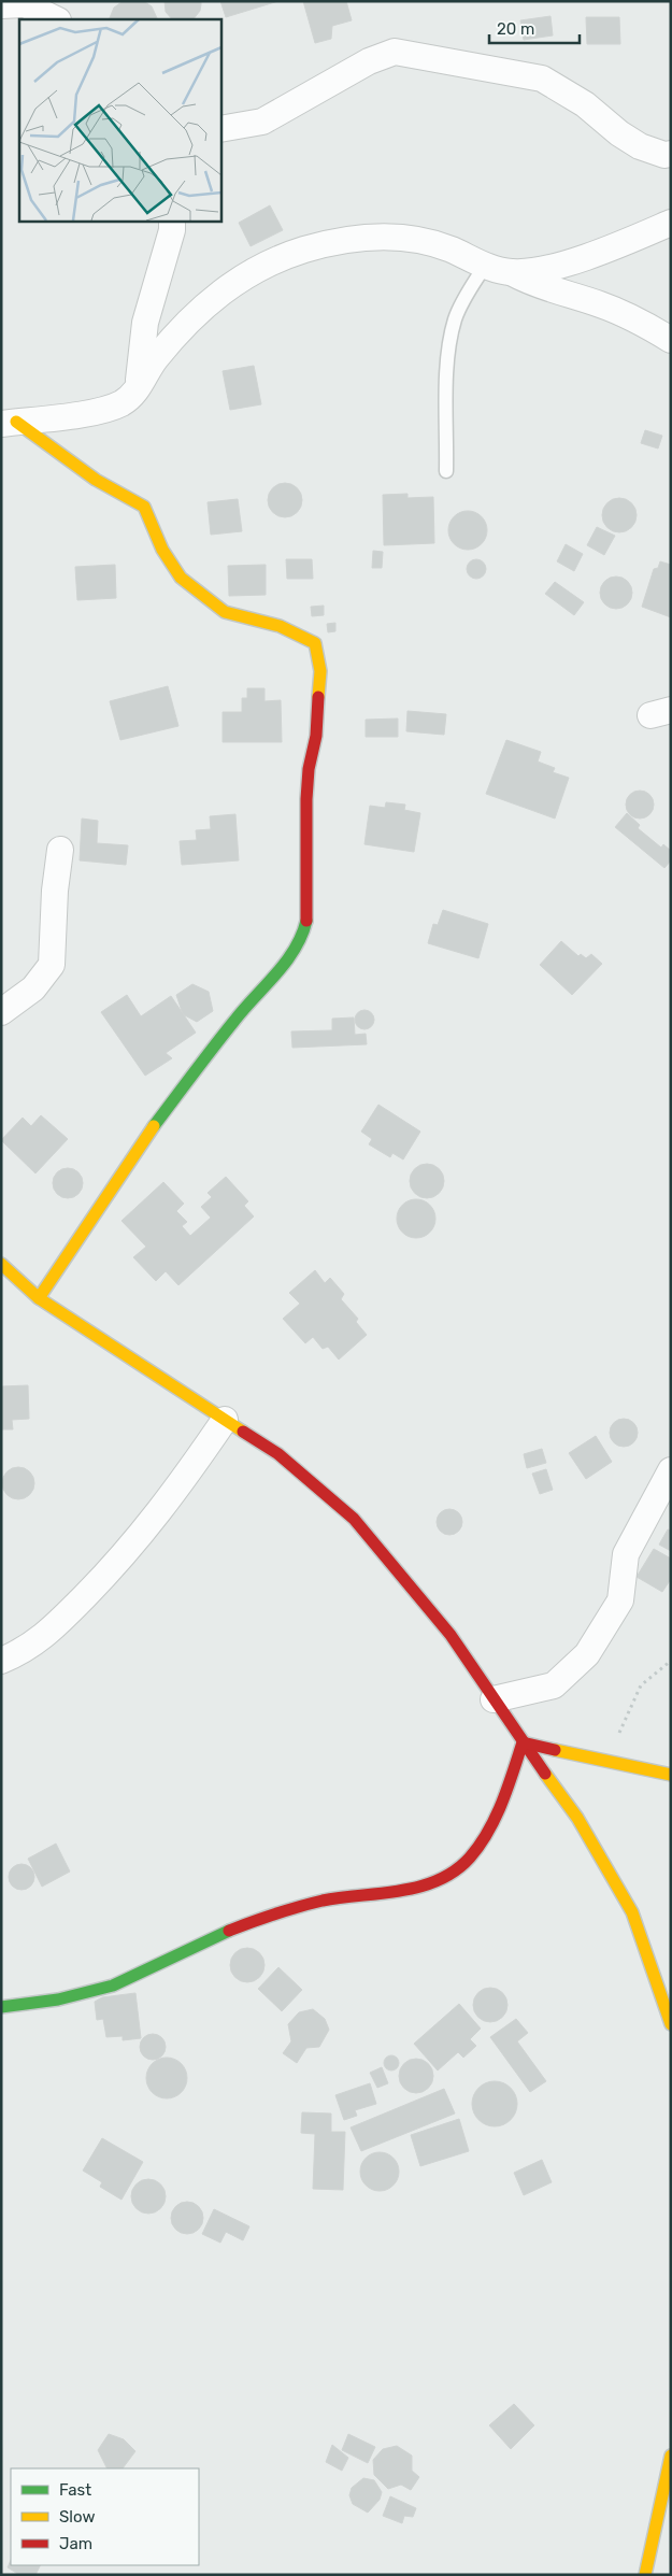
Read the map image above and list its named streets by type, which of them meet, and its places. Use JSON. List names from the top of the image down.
{
  "legend": ["Fast", "Slow", "Jam"],
  "scale_bar": "20 m"
}
